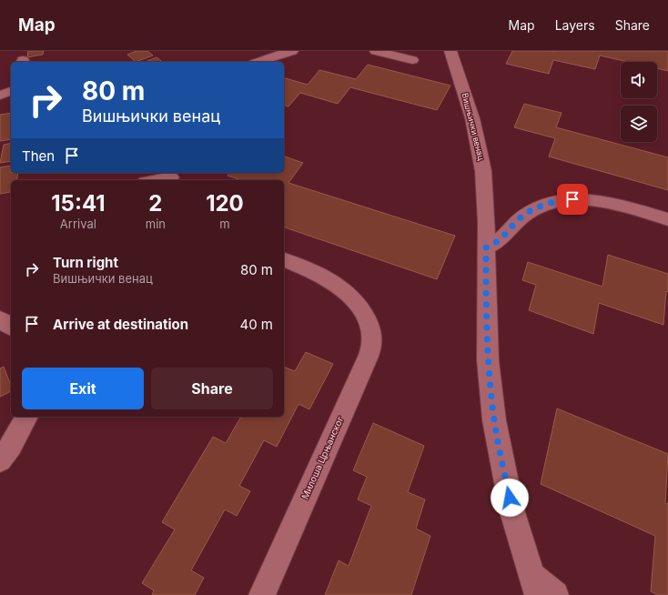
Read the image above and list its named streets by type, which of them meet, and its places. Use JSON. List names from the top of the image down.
{
  "streets": {
    "street": ["Вишњички венац", "Милоша Црњанског"]
  },
  "page": {
    "header": "Map",
    "nav": ["Map", "Layers", "Share"],
    "turn": ["80 m", "Вишњички венац"],
    "then": "Then",
    "eta": [
      "15:41",
      "Arrival",
      "2",
      "min",
      "120",
      "m"
    ],
    "list": [
      {
        "name": "Turn right",
        "note": "Вишњички венац",
        "value": "80 m"
      },
      {
        "name": "Arrive at destination",
        "value": "40 m"
      }
    ],
    "buttons": ["Exit", "Share"]
  }
}
